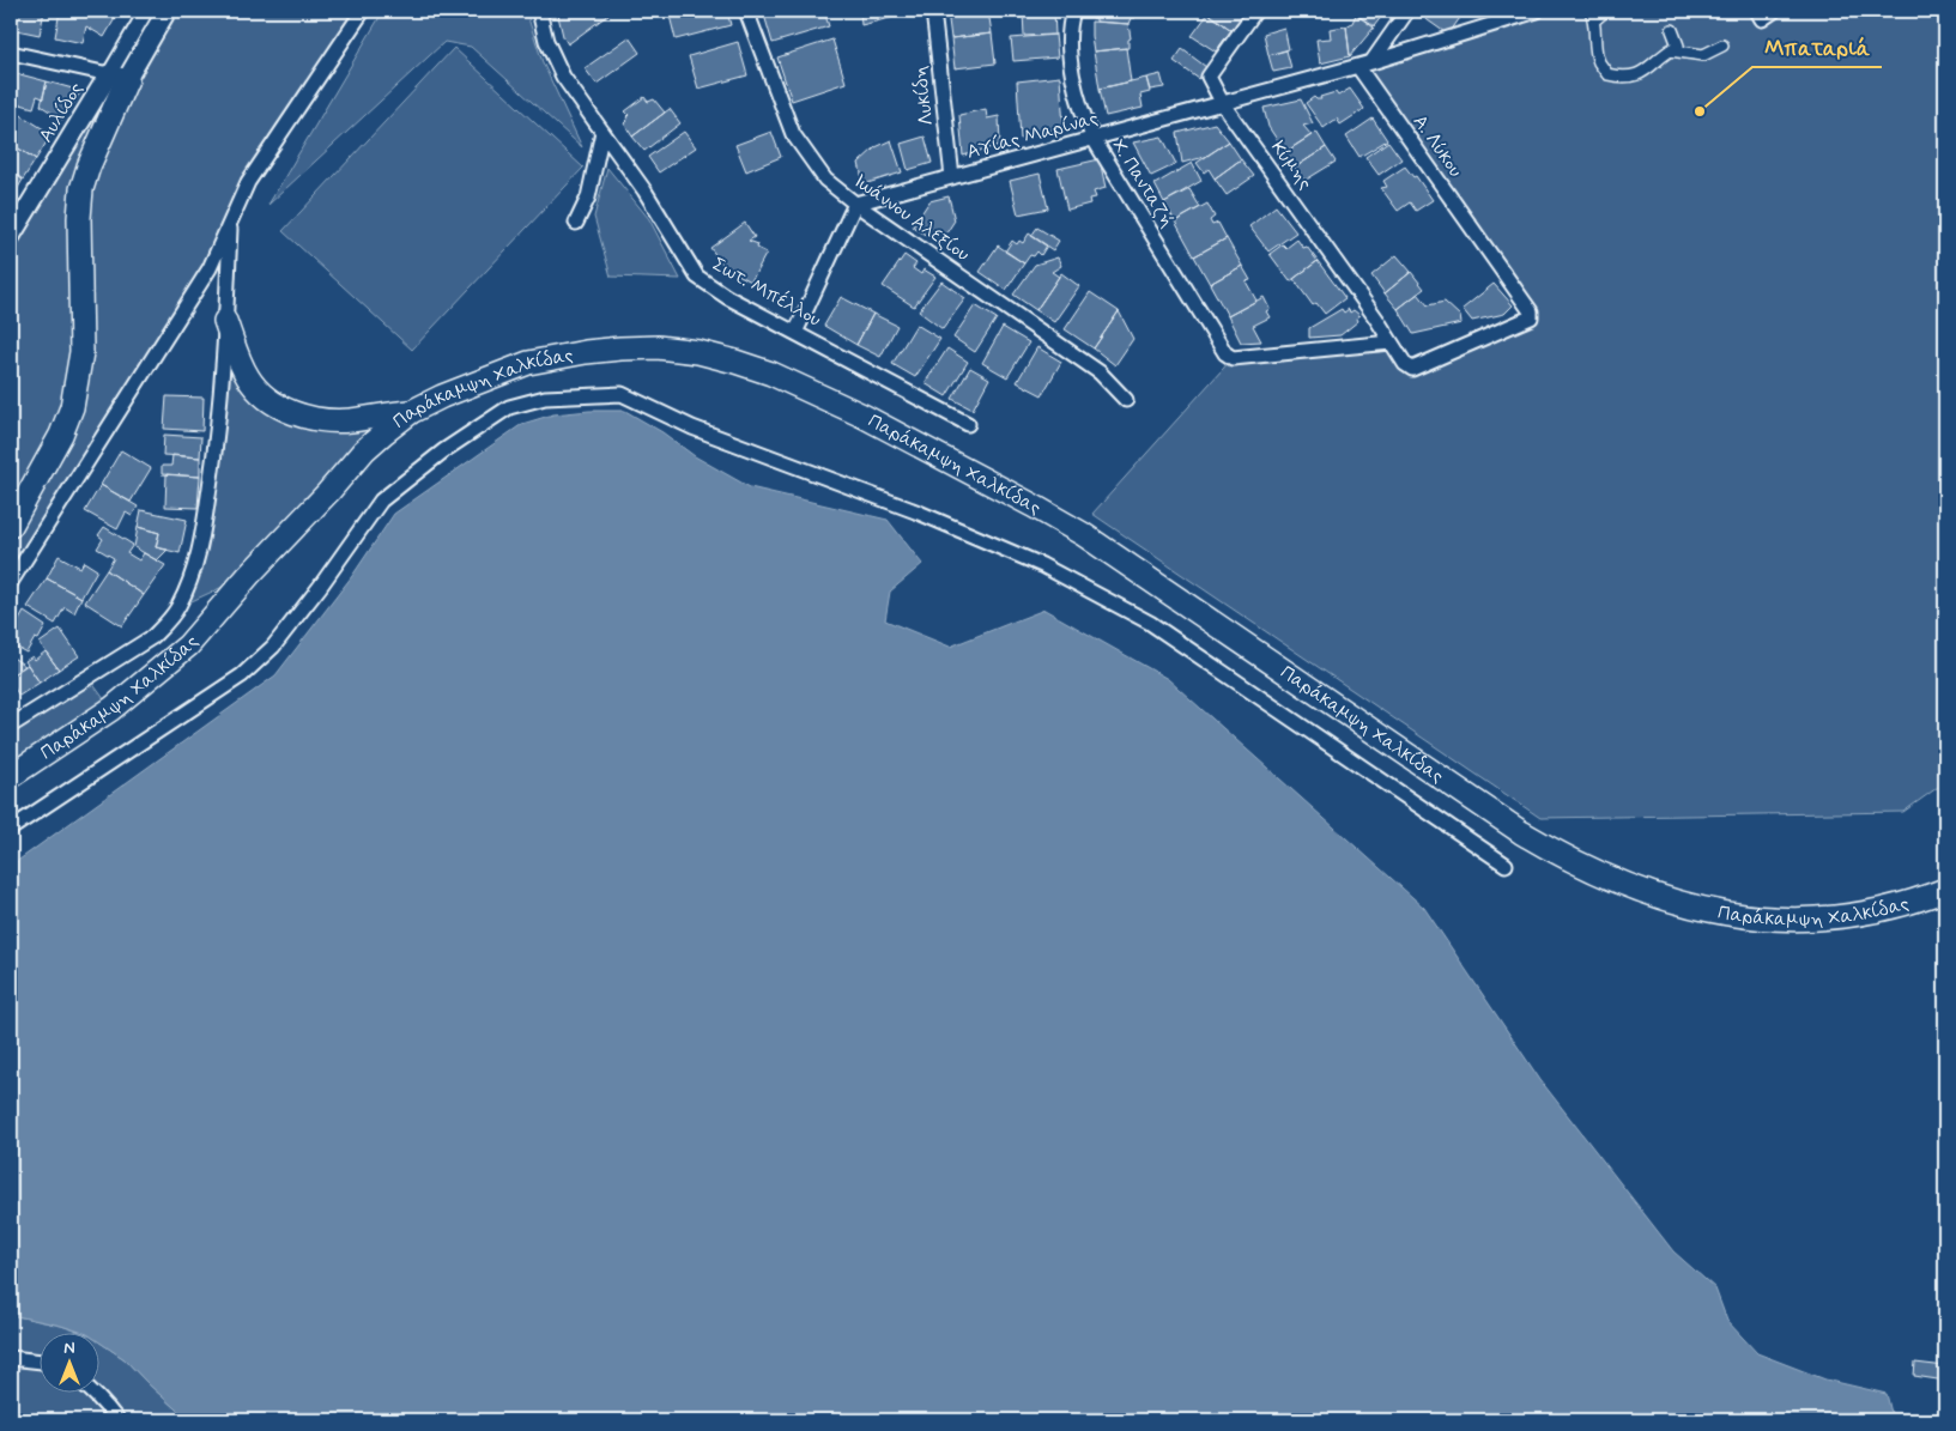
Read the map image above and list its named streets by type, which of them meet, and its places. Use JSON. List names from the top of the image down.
{
  "streets": {
    "main road": ["Παράκαμψη Χαλκίδας"],
    "street": [
      "Λυκίδη",
      "Αυλίδος",
      "Αγίας Μαρίνας",
      "Α. Λύκου",
      "Κύμης",
      "Χ. Πανταζή",
      "Ιωάννου Αλεξίου",
      "Σωτ. Μπέλλου"
    ]
  },
  "crossings": [
    ["Λυκίδη", "Αγίας Μαρίνας"],
    ["Αγίας Μαρίνας", "Α. Λύκου"],
    ["Αγίας Μαρίνας", "Κύμης"],
    ["Αγίας Μαρίνας", "Χ. Πανταζή"],
    ["Αγίας Μαρίνας", "Ιωάννου Αλεξίου"],
    ["Α. Λύκου", "Κύμης"],
    ["Κύμης", "Χ. Πανταζή"]
  ],
  "places": ["Μπαταριά"],
  "north": "top"
}
